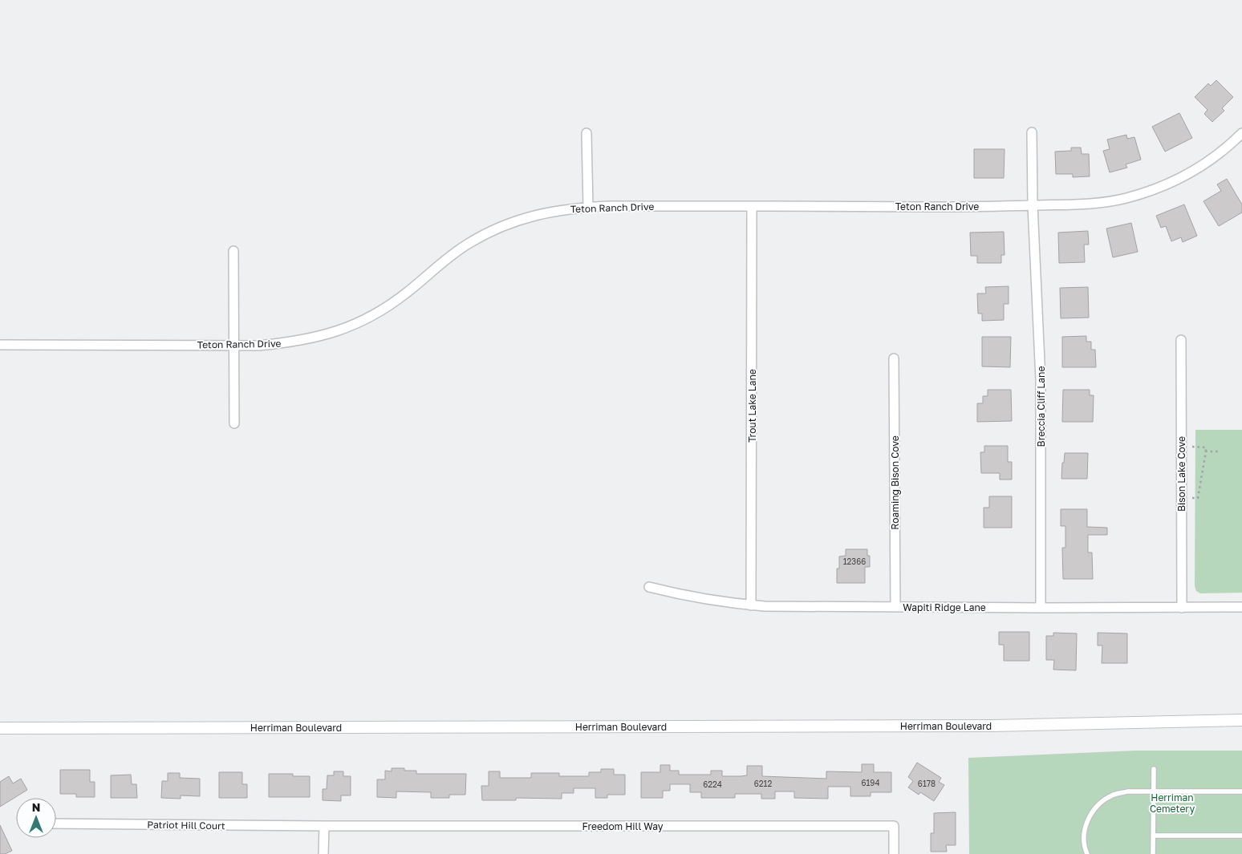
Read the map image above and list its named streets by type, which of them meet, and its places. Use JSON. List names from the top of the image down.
{
  "streets": {
    "street": [
      "Teton Ranch Drive",
      "Trout Lake Lane",
      "Breccia Cliff Lane",
      "Bison Lake Cove",
      "Roaming Bison Cove",
      "Wapiti Ridge Lane",
      "Herriman Boulevard",
      "Patriot Hill Court",
      "Freedom Hill Way"
    ]
  },
  "crossings": [
    ["Teton Ranch Drive", "Trout Lake Lane"],
    ["Teton Ranch Drive", "Breccia Cliff Lane"],
    ["Trout Lake Lane", "Wapiti Ridge Lane"],
    ["Breccia Cliff Lane", "Wapiti Ridge Lane"],
    ["Bison Lake Cove", "Wapiti Ridge Lane"],
    ["Roaming Bison Cove", "Wapiti Ridge Lane"],
    ["Patriot Hill Court", "Freedom Hill Way"]
  ],
  "parks": ["Herriman Cemetery"],
  "house_numbers": [
    "12366",
    "6194",
    "6212",
    "6178",
    "6224"
  ],
  "north": "top"
}
